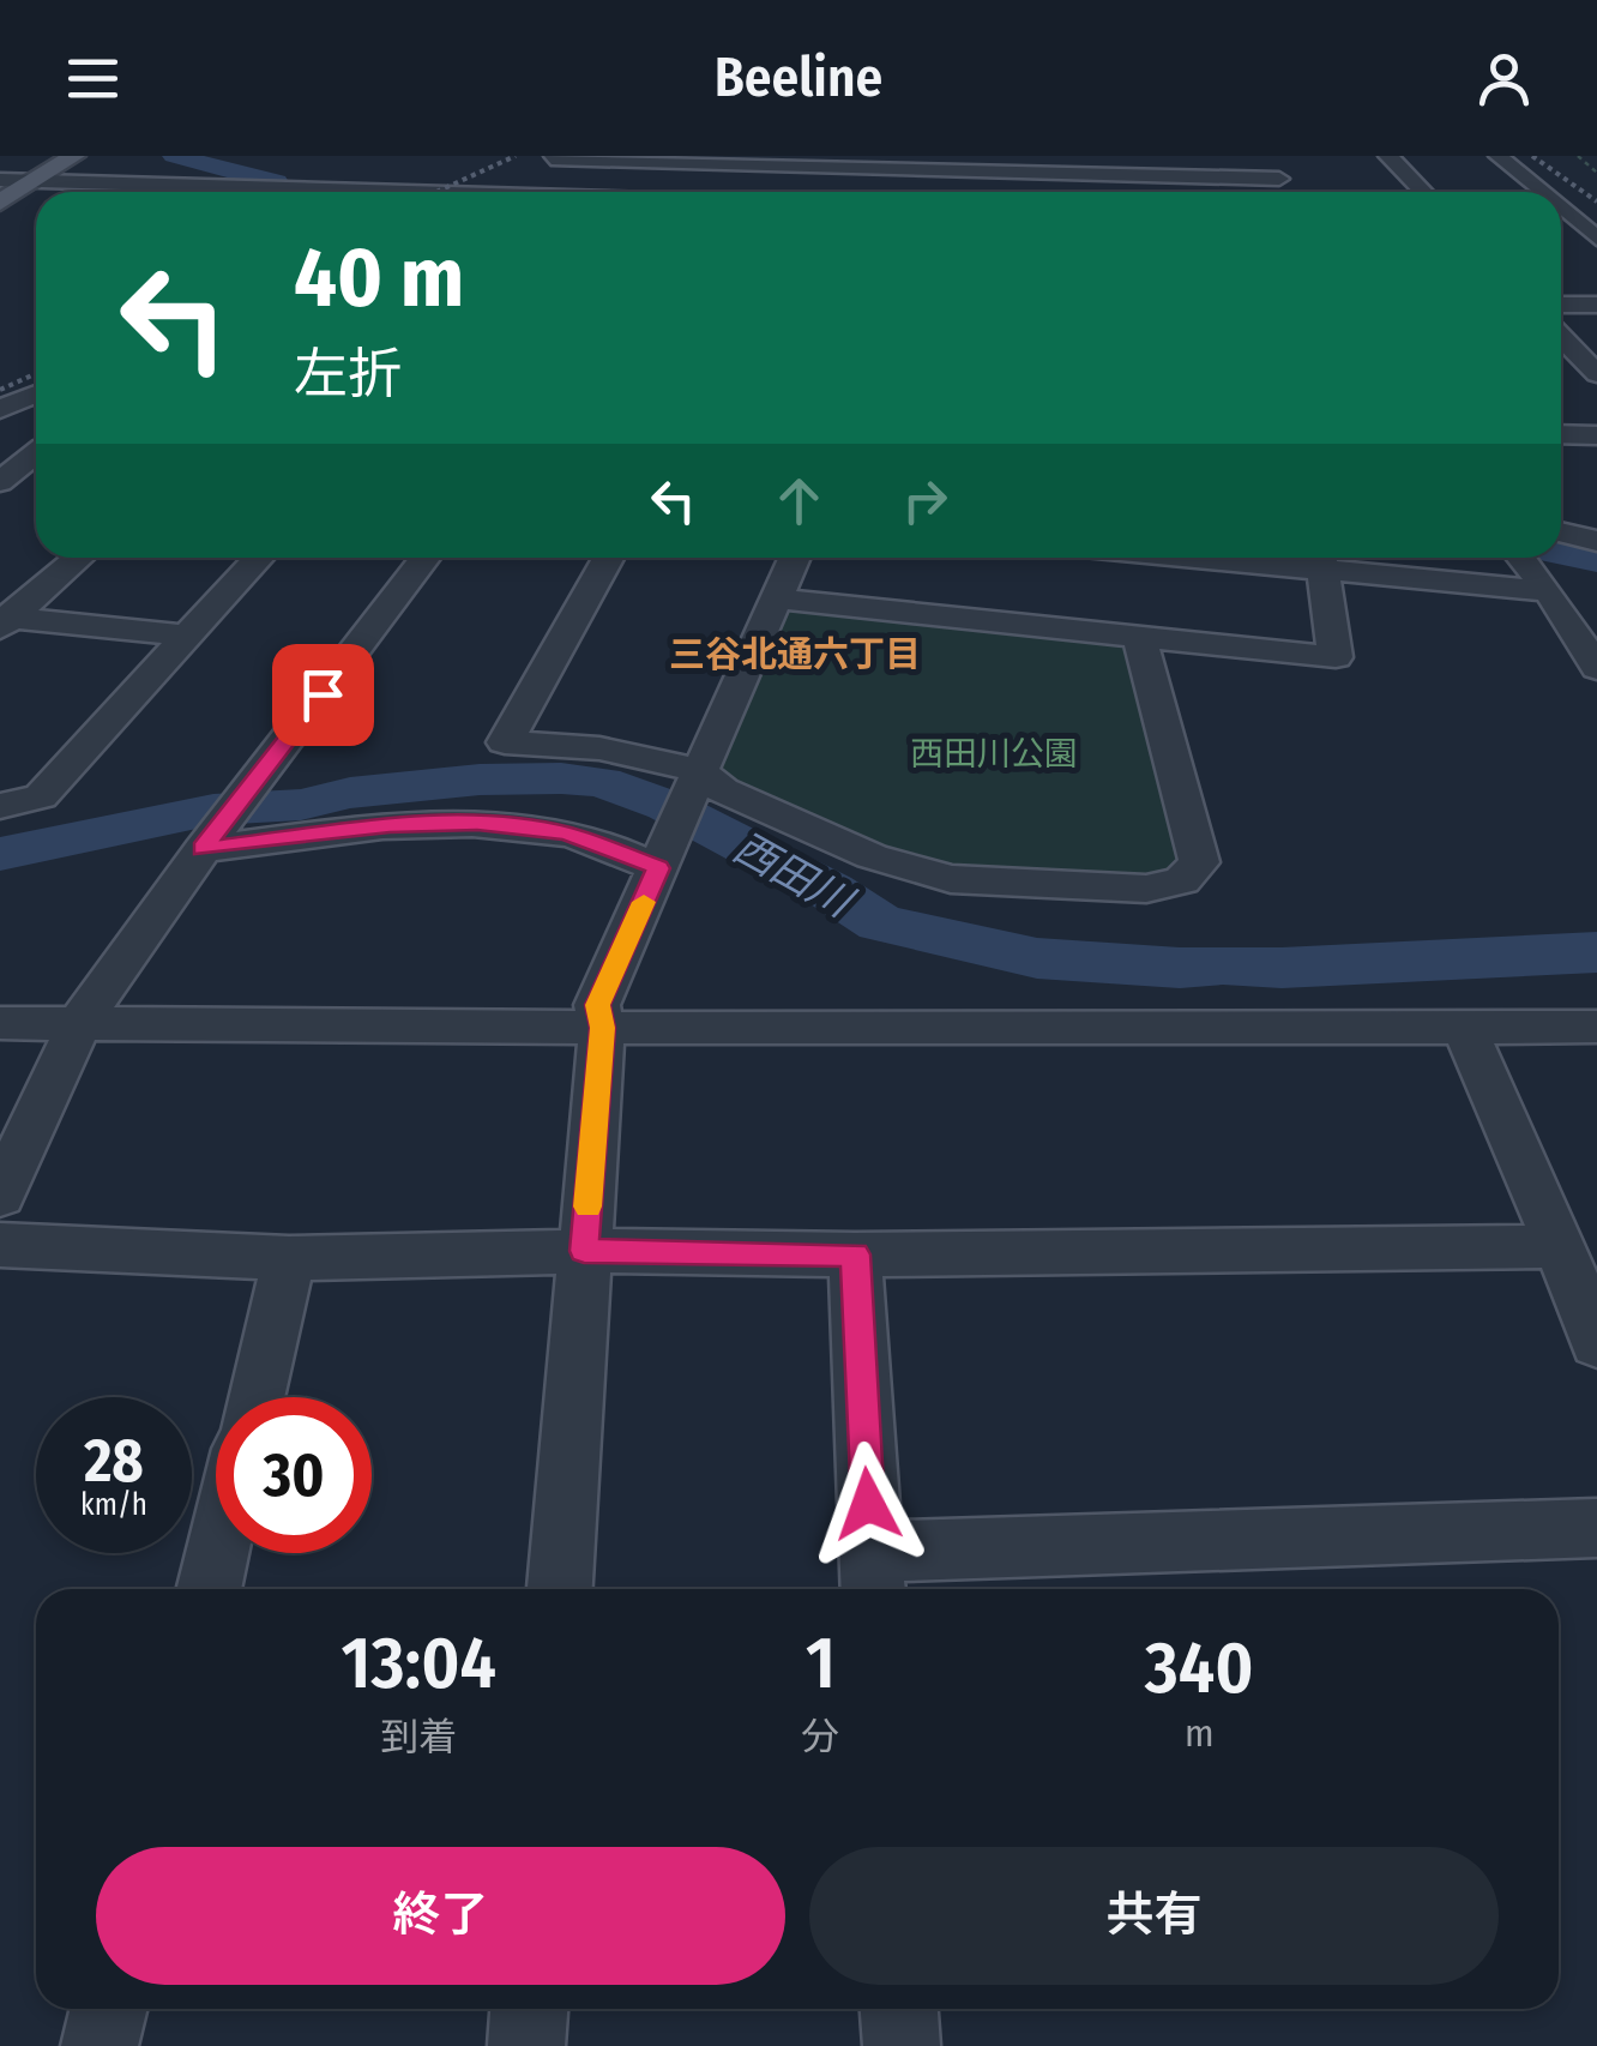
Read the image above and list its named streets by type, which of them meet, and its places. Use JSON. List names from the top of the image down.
{
  "districts": ["三谷北通六丁目"],
  "water": ["西田川"],
  "parks": ["西田川公園"],
  "page": {
    "header": "Beeline",
    "turn": ["40 m", "左折"],
    "speed": "28 km/h",
    "limit": "30",
    "eta": [
      "13:04",
      "到着",
      "1",
      "分",
      "340",
      "m"
    ],
    "buttons": ["終了", "共有"]
  }
}
